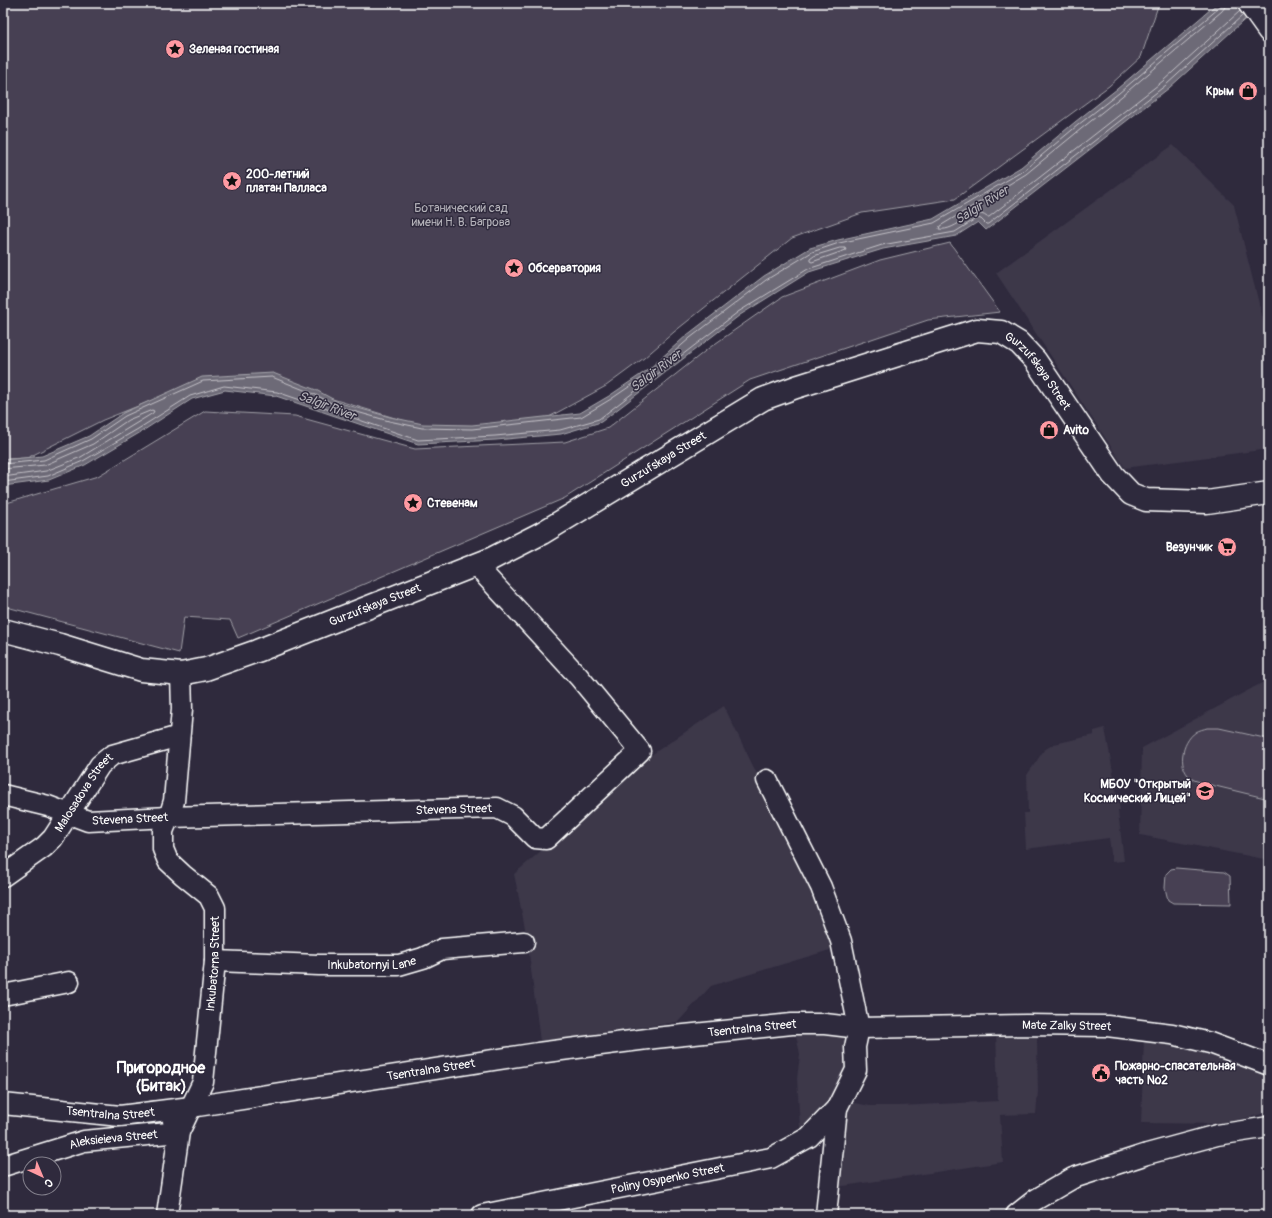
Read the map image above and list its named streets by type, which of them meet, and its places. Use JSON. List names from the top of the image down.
{
  "streets": {
    "main road": ["Gurzufskaya Street"],
    "street": [
      "Malosadova Street",
      "Stevena Street",
      "Inkubatornyi Lane",
      "Inkubatorna Street",
      "Mate Zalky Street",
      "Tsentralna Street",
      "Aleksieieva Street",
      "Poliny Osypenko Street"
    ]
  },
  "crossings": [
    ["Gurzufskaya Street", "Stevena Street"],
    ["Gurzufskaya Street", "Inkubatorna Street"],
    ["Malosadova Street", "Stevena Street"],
    ["Malosadova Street", "Inkubatorna Street"],
    ["Stevena Street", "Inkubatorna Street"],
    ["Inkubatornyi Lane", "Inkubatorna Street"],
    ["Inkubatorna Street", "Tsentralna Street"],
    ["Inkubatorna Street", "Aleksieieva Street"],
    ["Mate Zalky Street", "Tsentralna Street"]
  ],
  "districts": ["Пригородное (Битак)"],
  "water": ["Salgir River"],
  "parks": ["Ботанический сад имени Н. В. Багрова"],
  "places": {
    "place": [
      "Зеленая гостиная",
      "200-летний платан Палласа",
      "Обсерватория",
      "Стевенам"
    ],
    "shop": ["Крым", "Avito"],
    "supermarket": ["Везунчик"],
    "school or university": ["МБОУ \"Открытый Космический Лицей\""],
    "public building": ["Пожарно-спасательная часть №2"]
  },
  "north": "bottom right"
}
